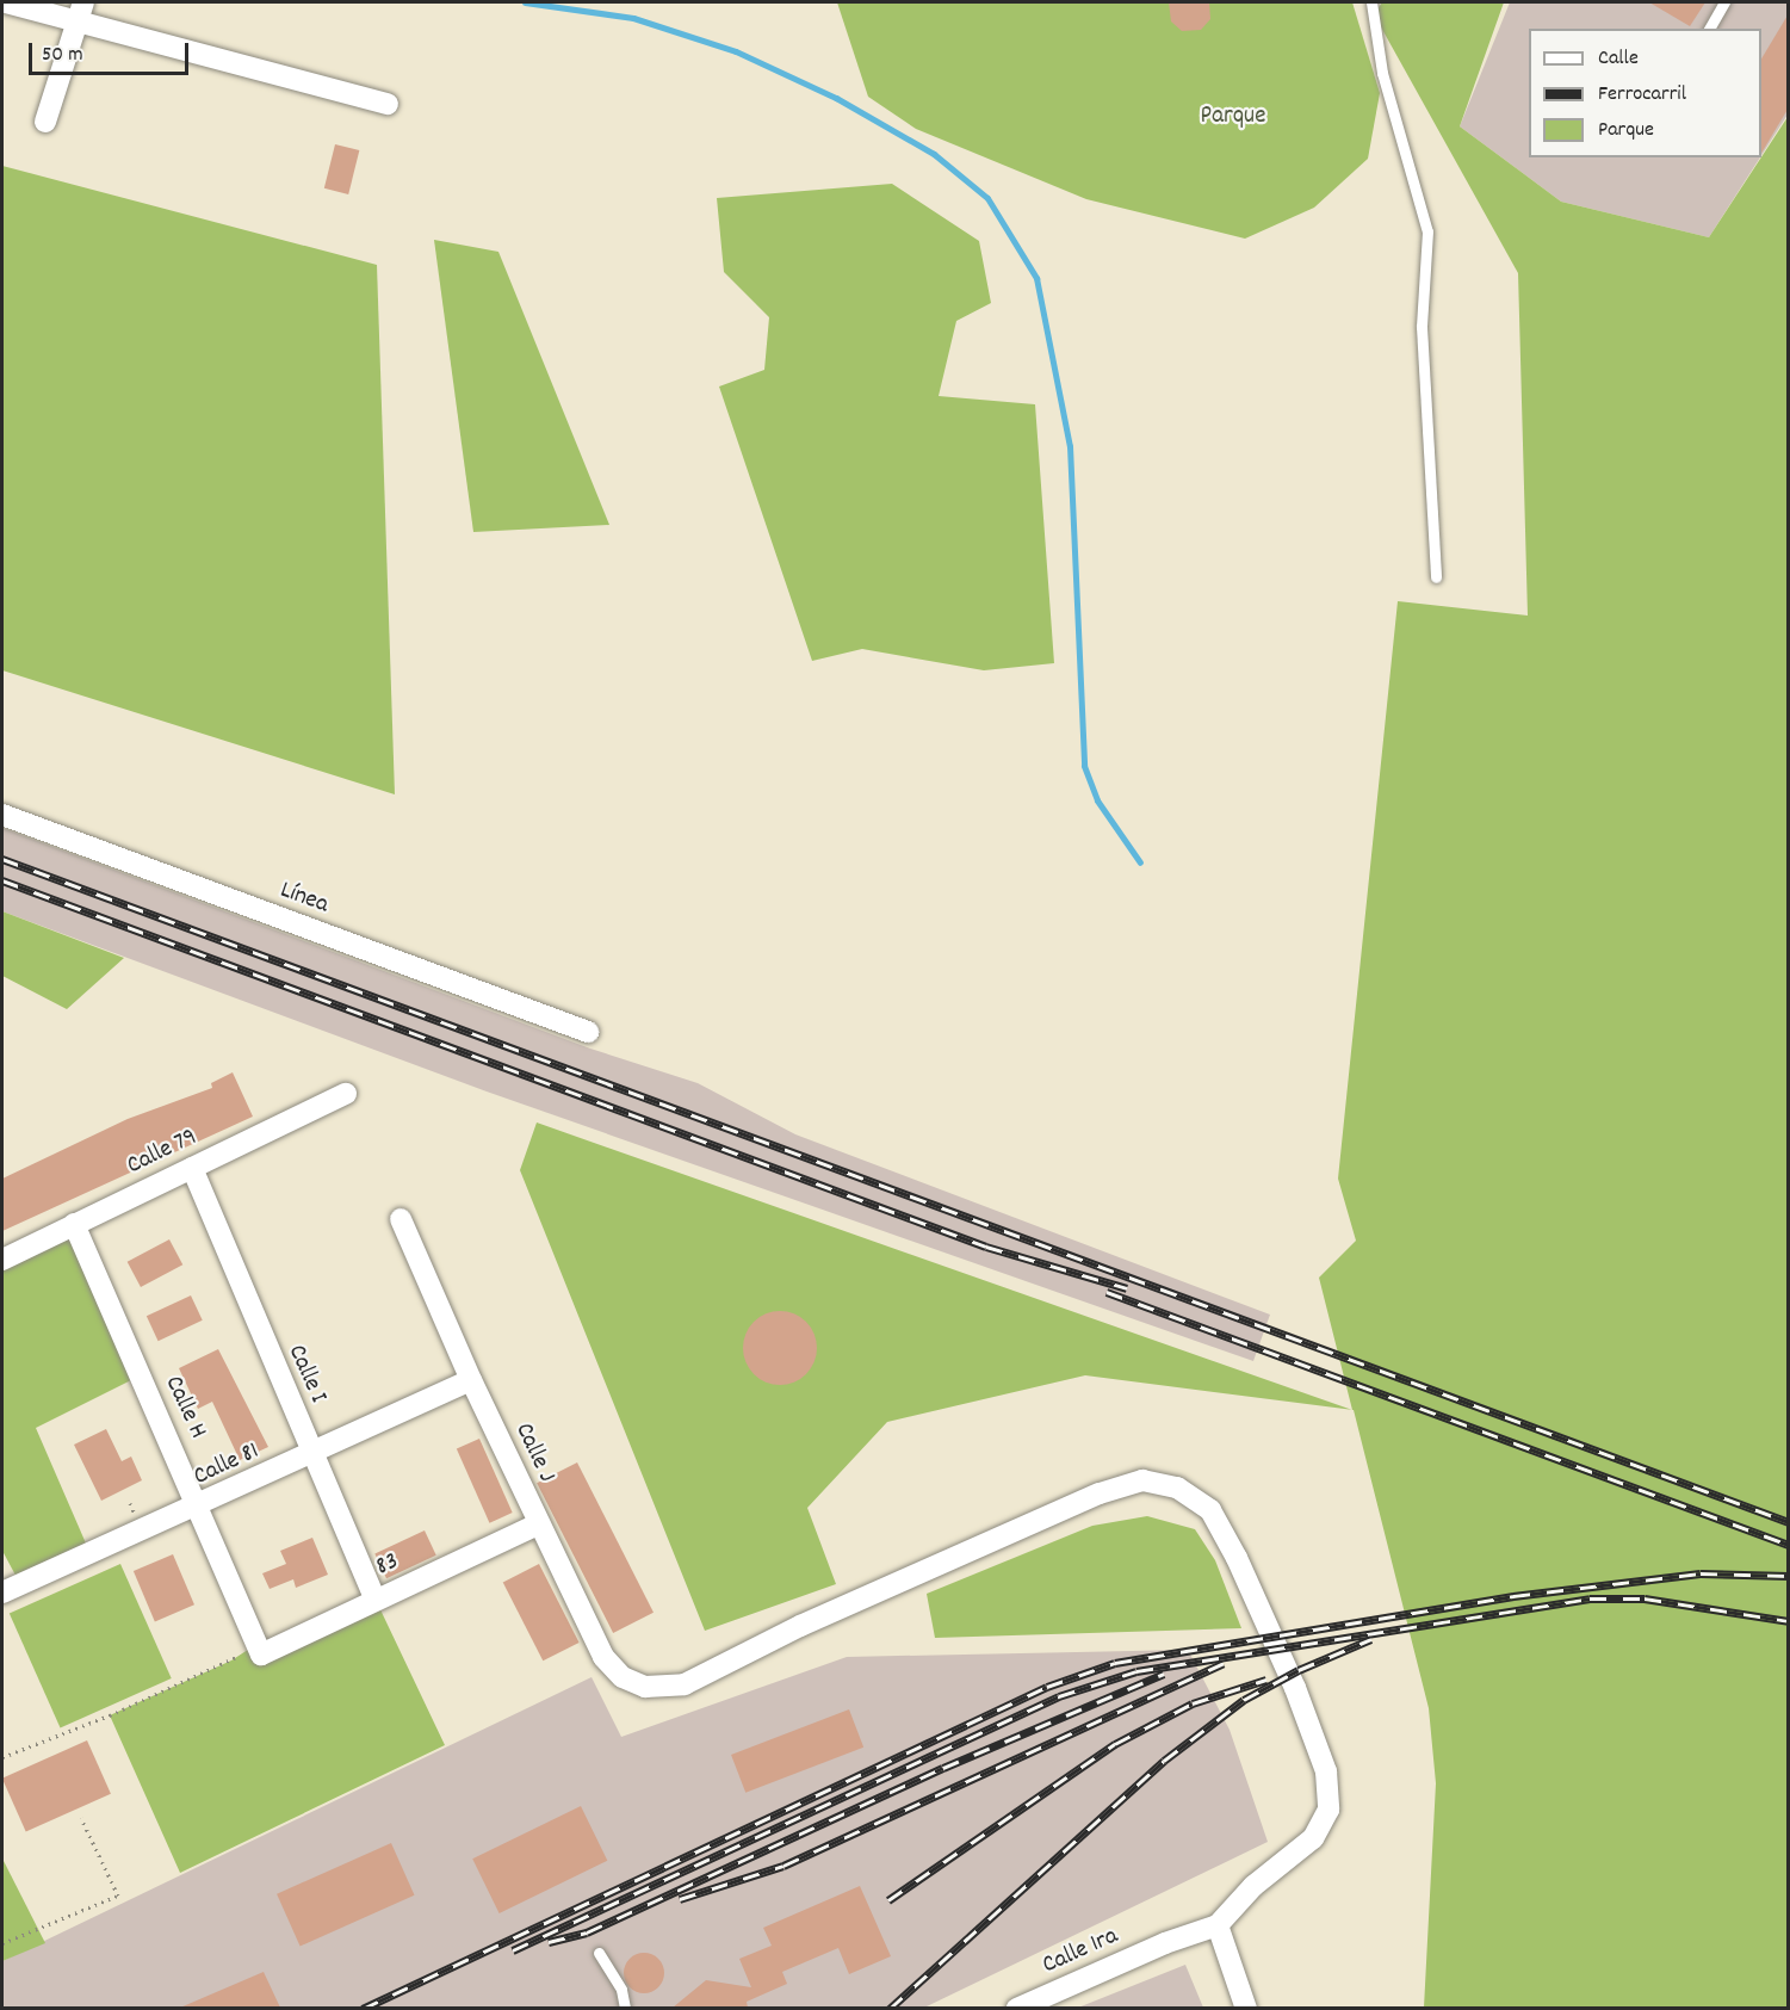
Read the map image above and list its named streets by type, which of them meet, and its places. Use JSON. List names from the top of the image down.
{
  "streets": {
    "street": [
      "Línea",
      "Calle 79",
      "Calle I",
      "Calle H",
      "Calle J",
      "Calle 81",
      "83",
      "Calle 1ra"
    ]
  },
  "crossings": [
    ["Calle 79", "Calle I"],
    ["Calle 79", "Calle H"],
    ["Calle I", "Calle 81"],
    ["Calle I", "83"],
    ["Calle H", "Calle 81"],
    ["Calle H", "83"],
    ["Calle J", "Calle 81"],
    ["Calle J", "83"],
    ["Calle J", "Calle 1ra"]
  ],
  "parks": ["Parque"],
  "legend": ["Calle", "Ferrocarril", "Parque"],
  "scale_bar": "50 m"
}
